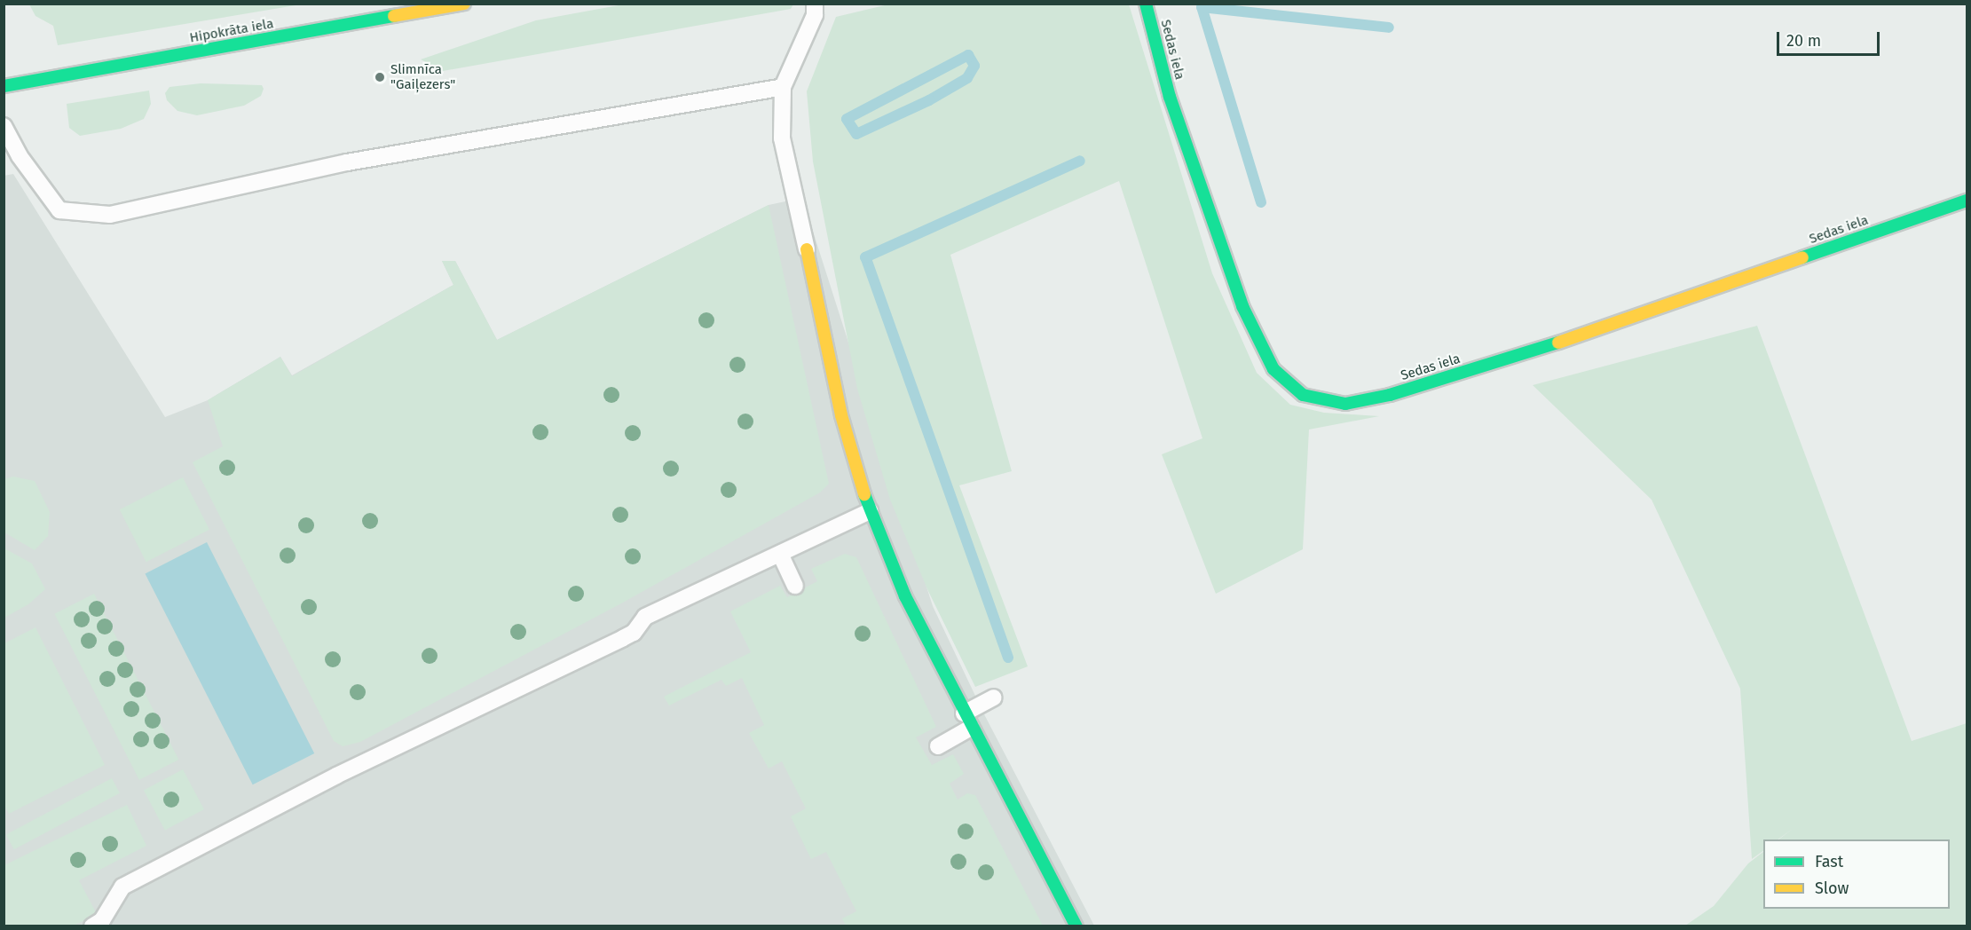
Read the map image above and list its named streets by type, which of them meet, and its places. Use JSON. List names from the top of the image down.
{
  "streets": {
    "street": ["Hipokrāta iela", "Sedas iela"]
  },
  "places": ["Slimnīca \"Gaiļezers\""],
  "legend": ["Fast", "Slow"],
  "scale_bar": "20 m"
}
